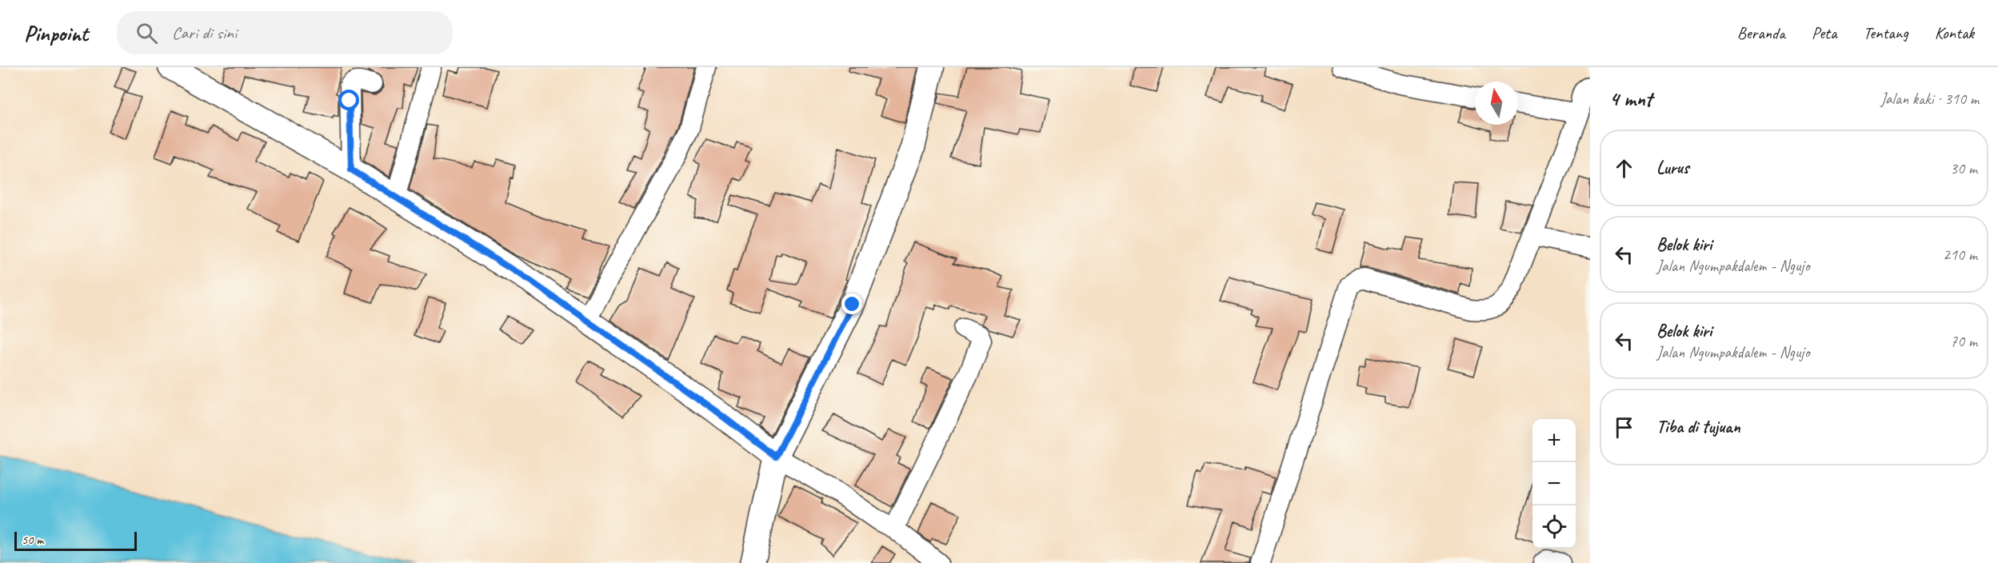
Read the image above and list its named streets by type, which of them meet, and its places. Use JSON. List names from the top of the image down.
{
  "scale_bar": "50 m",
  "north": "top",
  "page": {
    "header": "Pinpoint",
    "search": "Cari di sini",
    "nav": [
      "Beranda",
      "Peta",
      "Tentang",
      "Kontak"
    ],
    "heading": ["4 mnt", "Jalan kaki · 310 m"],
    "list": [
      ["Lurus", "30 m"],
      ["Belok kiri", "Jalan Ngumpakdalem - Ngujo", "210 m"],
      ["Belok kiri", "Jalan Ngumpakdalem - Ngujo", "70 m"],
      "Tiba di tujuan"
    ],
    "map_buttons": ["+", "−"],
    "scale": "50 m"
  }
}
